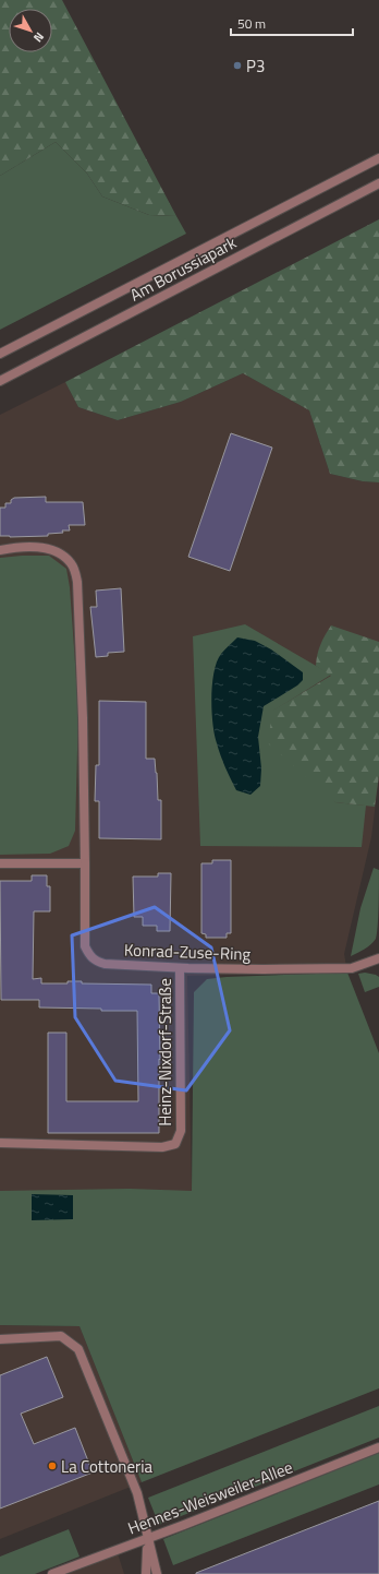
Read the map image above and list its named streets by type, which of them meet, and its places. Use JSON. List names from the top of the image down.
{
  "streets": {
    "street": [
      "Am Borussiapark",
      "Konrad-Zuse-Ring",
      "Heinz-Nixdorf-Straße",
      "Hennes-Weisweiler-Allee"
    ]
  },
  "crossings": [
    ["Konrad-Zuse-Ring", "Heinz-Nixdorf-Straße"]
  ],
  "places": ["P3", "La Cottoneria"],
  "scale_bar": "50 m",
  "north": "bottom right"
}
